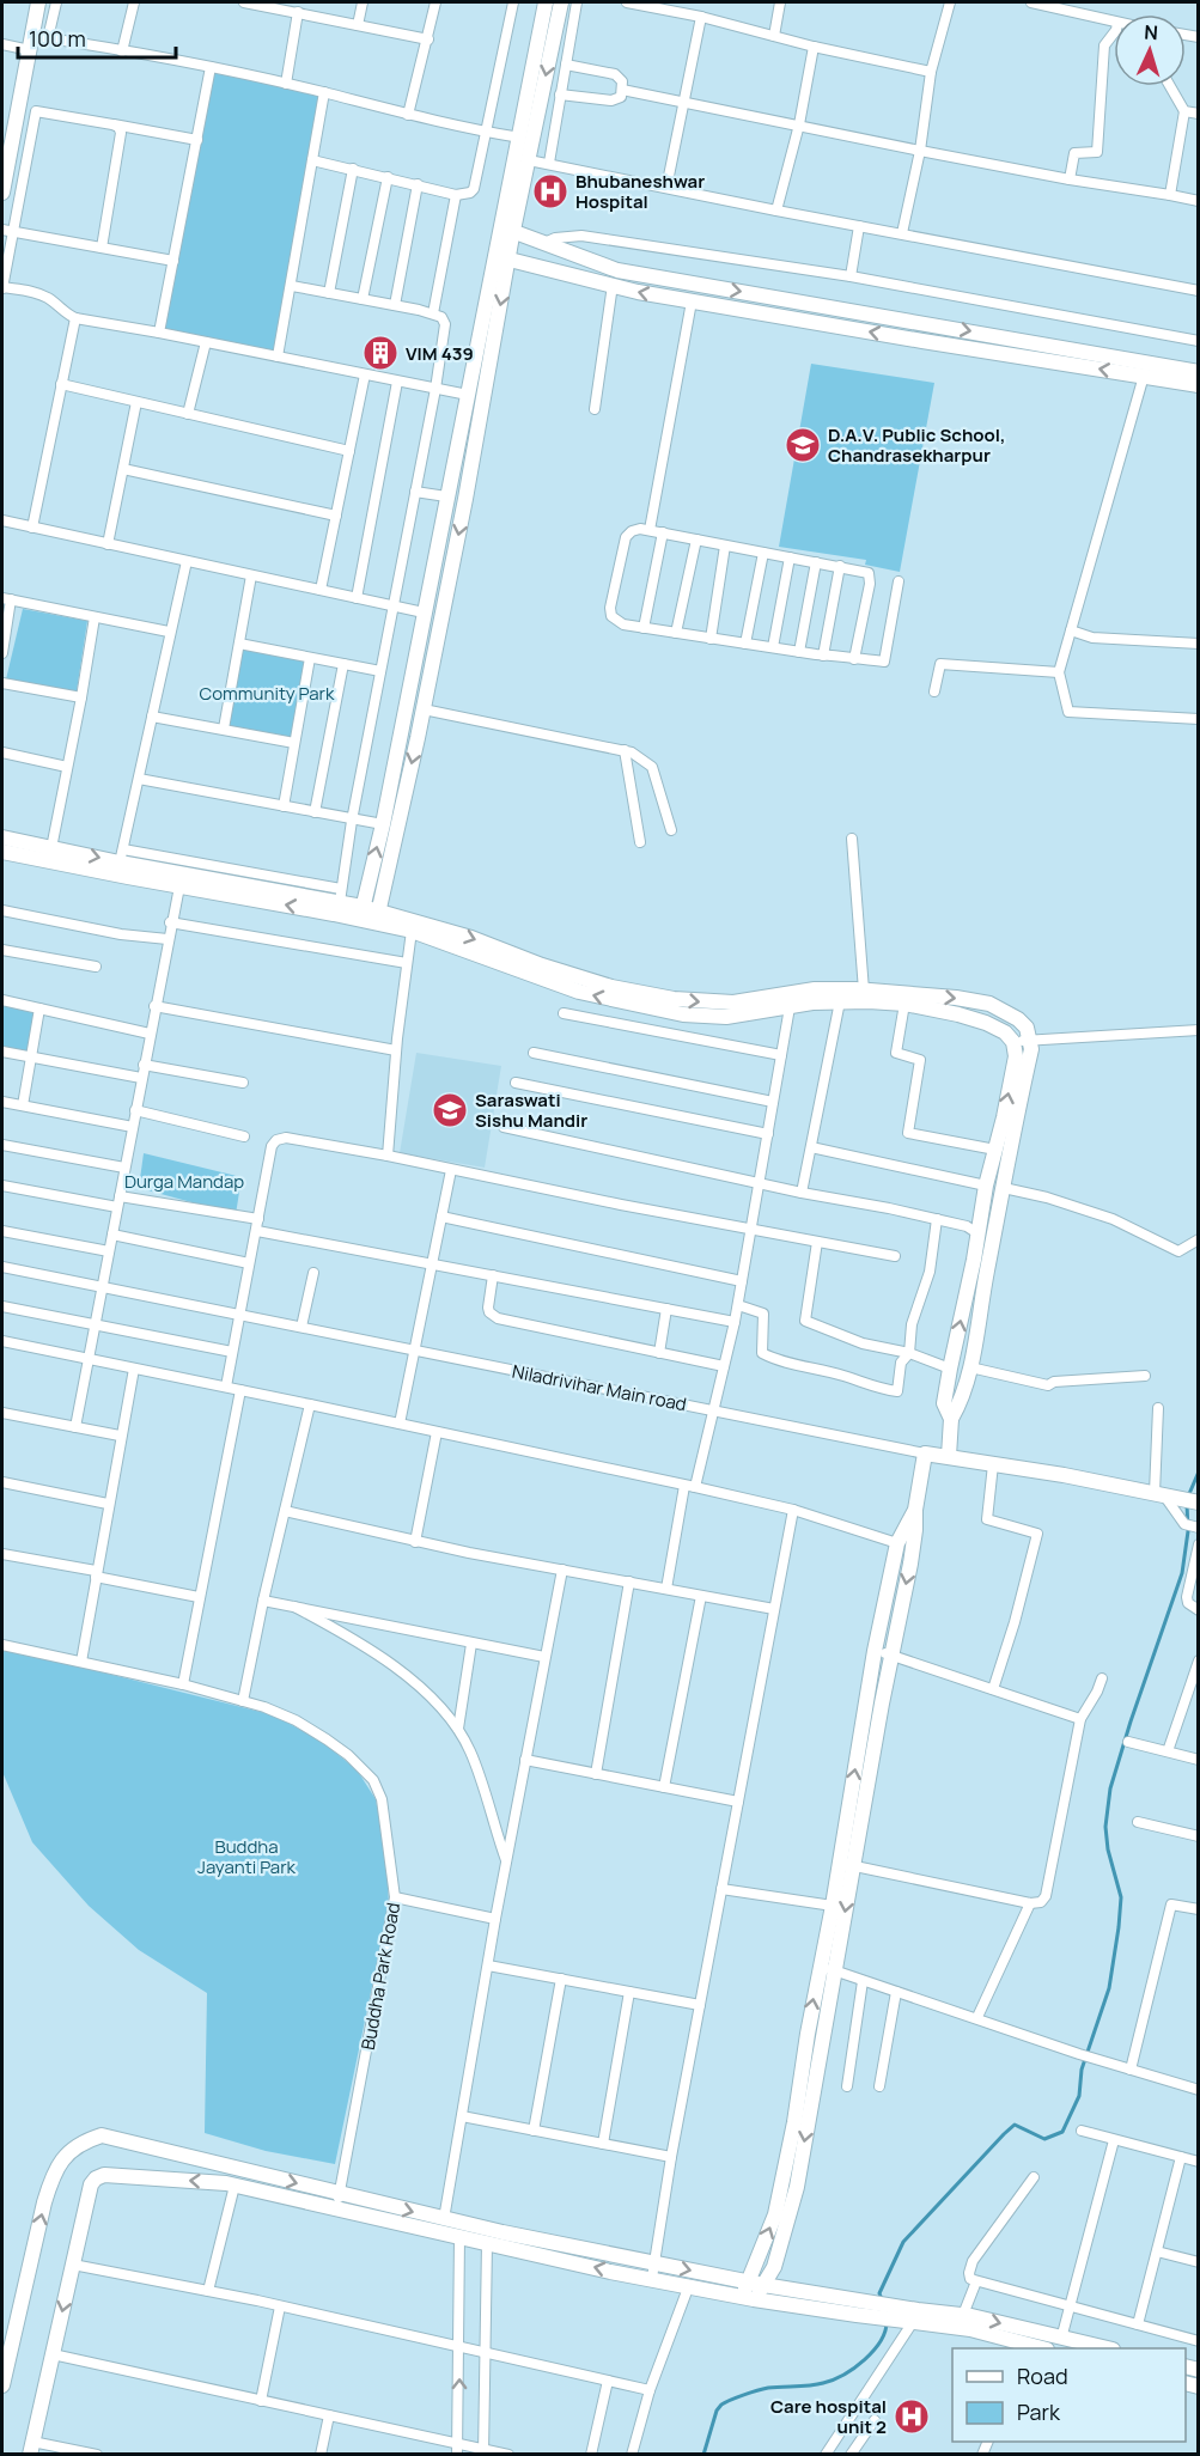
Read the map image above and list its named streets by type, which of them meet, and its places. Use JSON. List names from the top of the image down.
{
  "streets": {
    "street": ["Niladrivihar Main road", "Buddha Park Road"]
  },
  "parks": ["Community Park", "Durga Mandap", "Buddha Jayanti Park"],
  "places": {
    "hospital": ["Bhubaneshwar Hospital", "Care hospital unit 2"],
    "building": ["VIM 439"],
    "school or university": ["D.A.V. Public School, Chandrasekharpur", "Saraswati Sishu Mandir"]
  },
  "legend": ["Road", "Park"],
  "scale_bar": "100 m",
  "north": "top"
}
